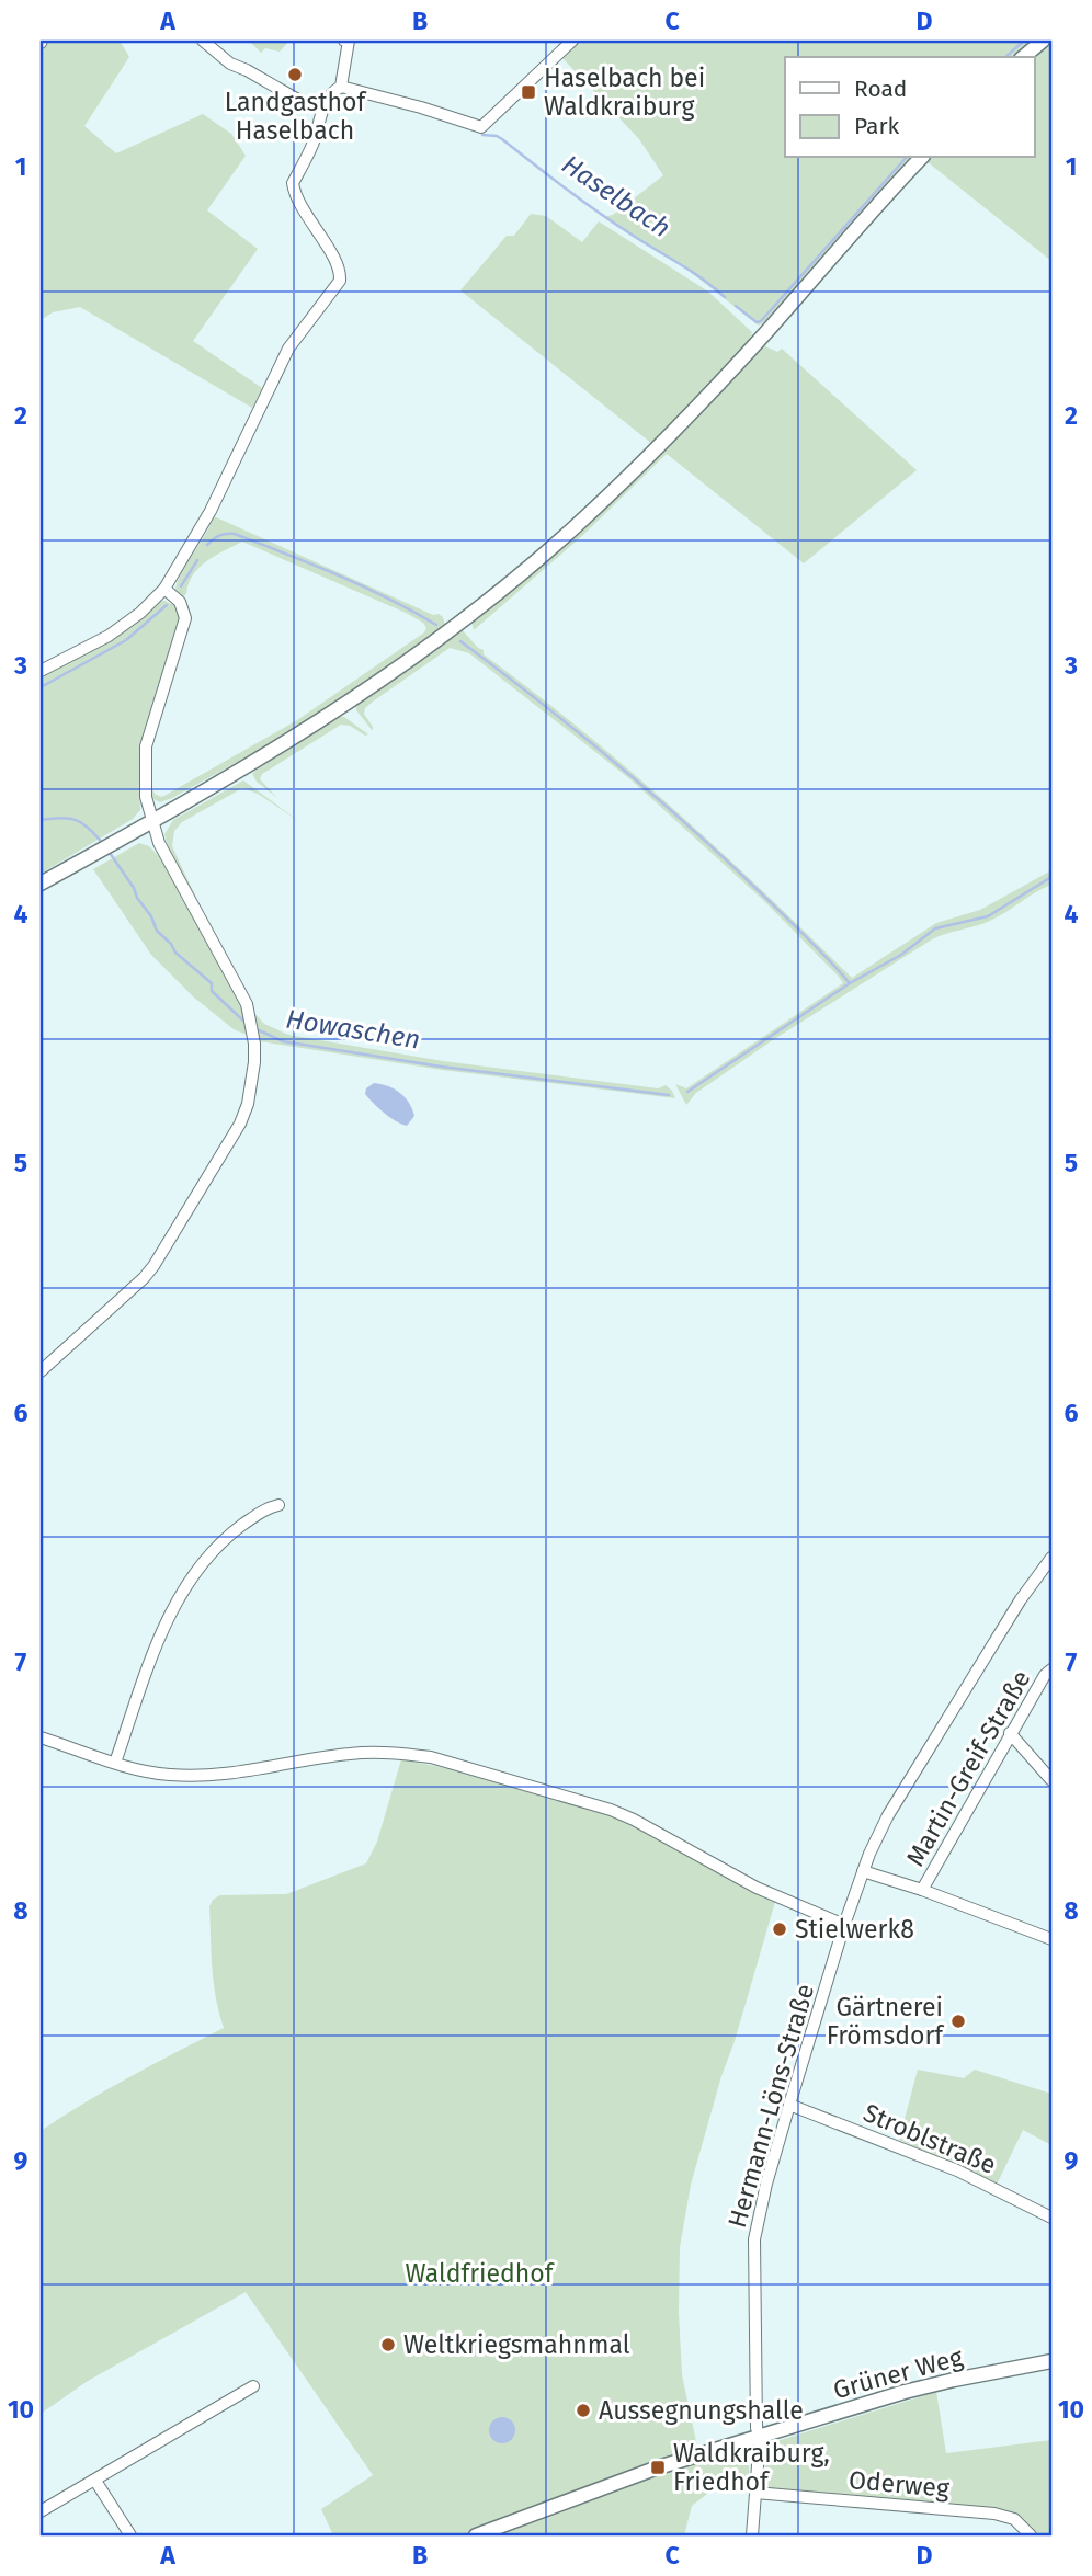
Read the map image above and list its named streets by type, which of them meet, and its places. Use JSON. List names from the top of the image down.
{
  "streets": {
    "street": [
      "Martin-Greif-Straße",
      "Hermann-Löns-Straße",
      "Stroblstraße",
      "Grüner Weg",
      "Oderweg"
    ]
  },
  "crossings": [
    ["Hermann-Löns-Straße", "Stroblstraße"],
    ["Hermann-Löns-Straße", "Grüner Weg"],
    ["Hermann-Löns-Straße", "Oderweg"]
  ],
  "water": ["Haselbach", "Howaschen"],
  "parks": ["Waldfriedhof"],
  "places": {
    "other": [
      "Landgasthof Haselbach",
      "Stielwerk8",
      "Gärtnerei Frömsdorf",
      "Weltkriegsmahnmal",
      "Aussegnungshalle"
    ],
    "transit": ["Haselbach bei Waldkraiburg", "Waldkraiburg, Friedhof"]
  },
  "legend": ["Road", "Park"],
  "grid": {
    "columns": [
      "A",
      "B",
      "C",
      "D"
    ],
    "rows": [
      "1",
      "2",
      "3",
      "4",
      "5",
      "6",
      "7",
      "8",
      "9",
      "10"
    ]
  }
}
